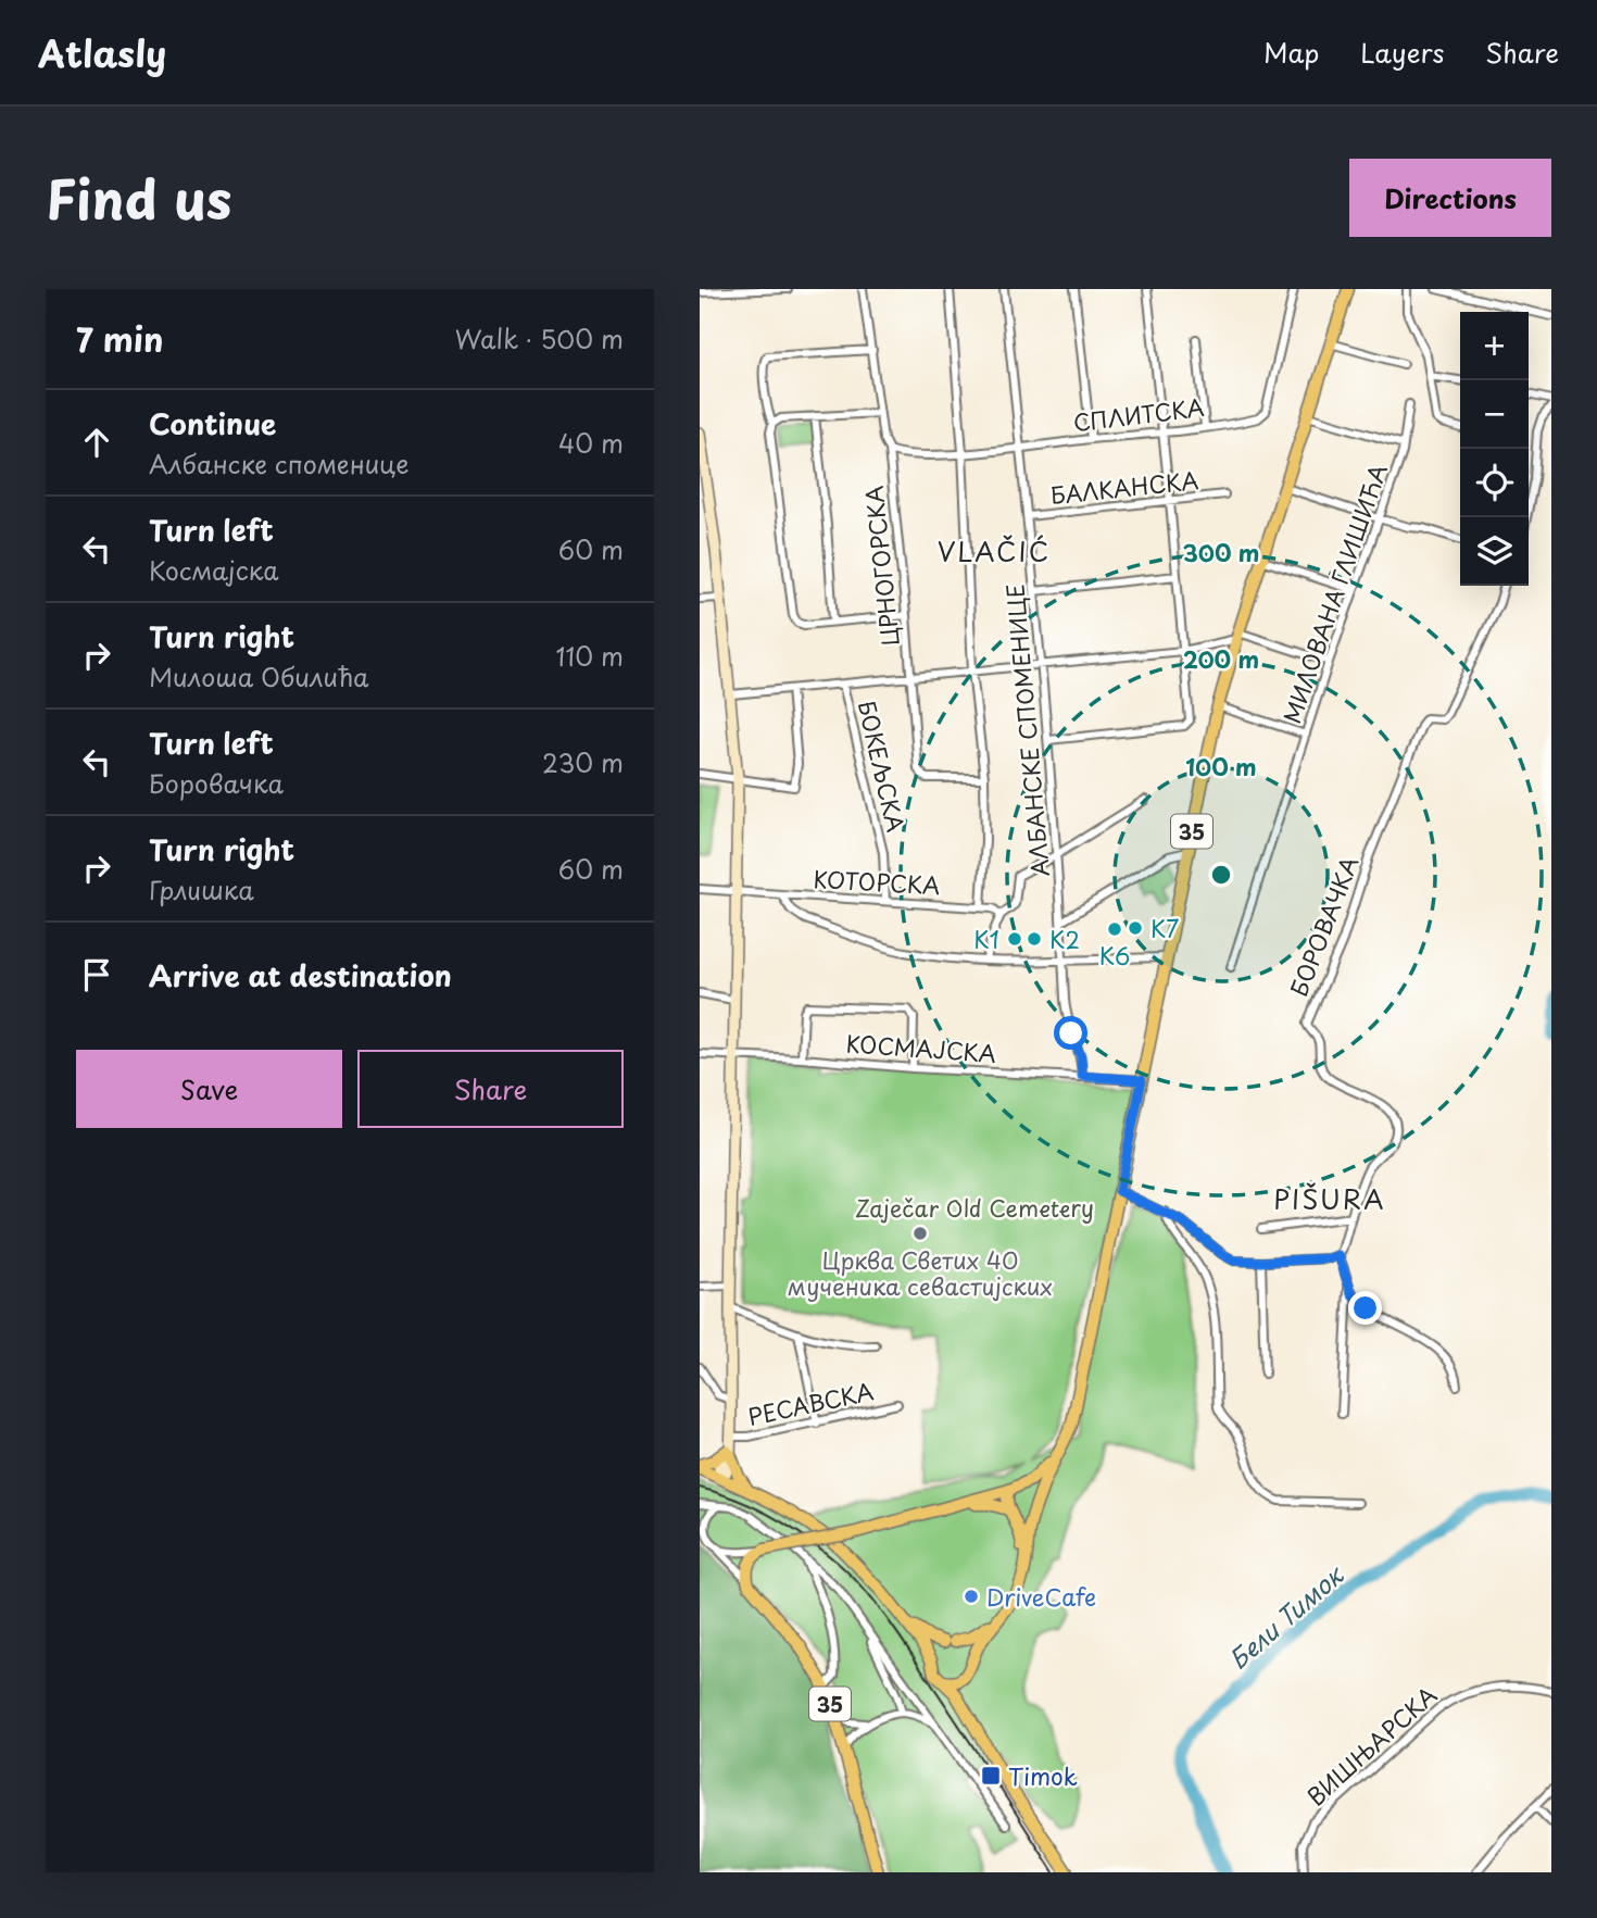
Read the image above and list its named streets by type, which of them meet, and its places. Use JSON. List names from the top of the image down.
{
  "streets": {
    "main road": ["35"],
    "street": [
      "СПЛИТСКА",
      "БАЛКАНСКА",
      "ЦРНОГОРСКА",
      "МИЛОВАНА ГЛИШИЋА",
      "АЛБАНСКЕ СПОМЕНИЦЕ",
      "БОКЕЉСКА",
      "КОТОРСКА",
      "БОРОВАЧКА",
      "КОСМАЈСКА",
      "РЕСАВСКА",
      "ВИШЊАРСКА"
    ]
  },
  "crossings": [
    ["СПЛИТСКА", "ЦРНОГОРСКА"],
    ["СПЛИТСКА", "АЛБАНСКЕ СПОМЕНИЦЕ"],
    ["БАЛКАНСКА", "АЛБАНСКЕ СПОМЕНИЦЕ"],
    ["АЛБАНСКЕ СПОМЕНИЦЕ", "КОСМАЈСКА"],
    ["БОКЕЉСКА", "КОТОРСКА"],
    ["35", "КОСМАЈСКА"]
  ],
  "districts": ["VLAČIĆ", "PIŠURA"],
  "water": ["Бели Тимок"],
  "parks": ["Zaječar Old Cemetery"],
  "places": {
    "other": [
      "K7",
      "K6",
      "K1",
      "K2",
      "Црква Светих 40 мученика севастијских",
      "DriveCafe"
    ],
    "transit": ["Timok"]
  },
  "page": {
    "header": "Atlasly",
    "nav": ["Map", "Layers", "Share"],
    "title": "Find us",
    "buttons": [
      "Directions",
      ["Save", "Share"]
    ],
    "heading": ["7 min", "Walk · 500 m"],
    "map_buttons": ["+", "−"],
    "list": [
      ["Continue", "Албанске споменице", "40 m"],
      ["Turn left", "Космајска", "60 m"],
      ["Turn right", "Милоша Обилића", "110 m"],
      ["Turn left", "Боровачка", "230 m"],
      ["Turn right", "Грлишка", "60 m"],
      "Arrive at destination"
    ]
  },
  "rings": ["300 m", "200 m", "100 m"]
}
